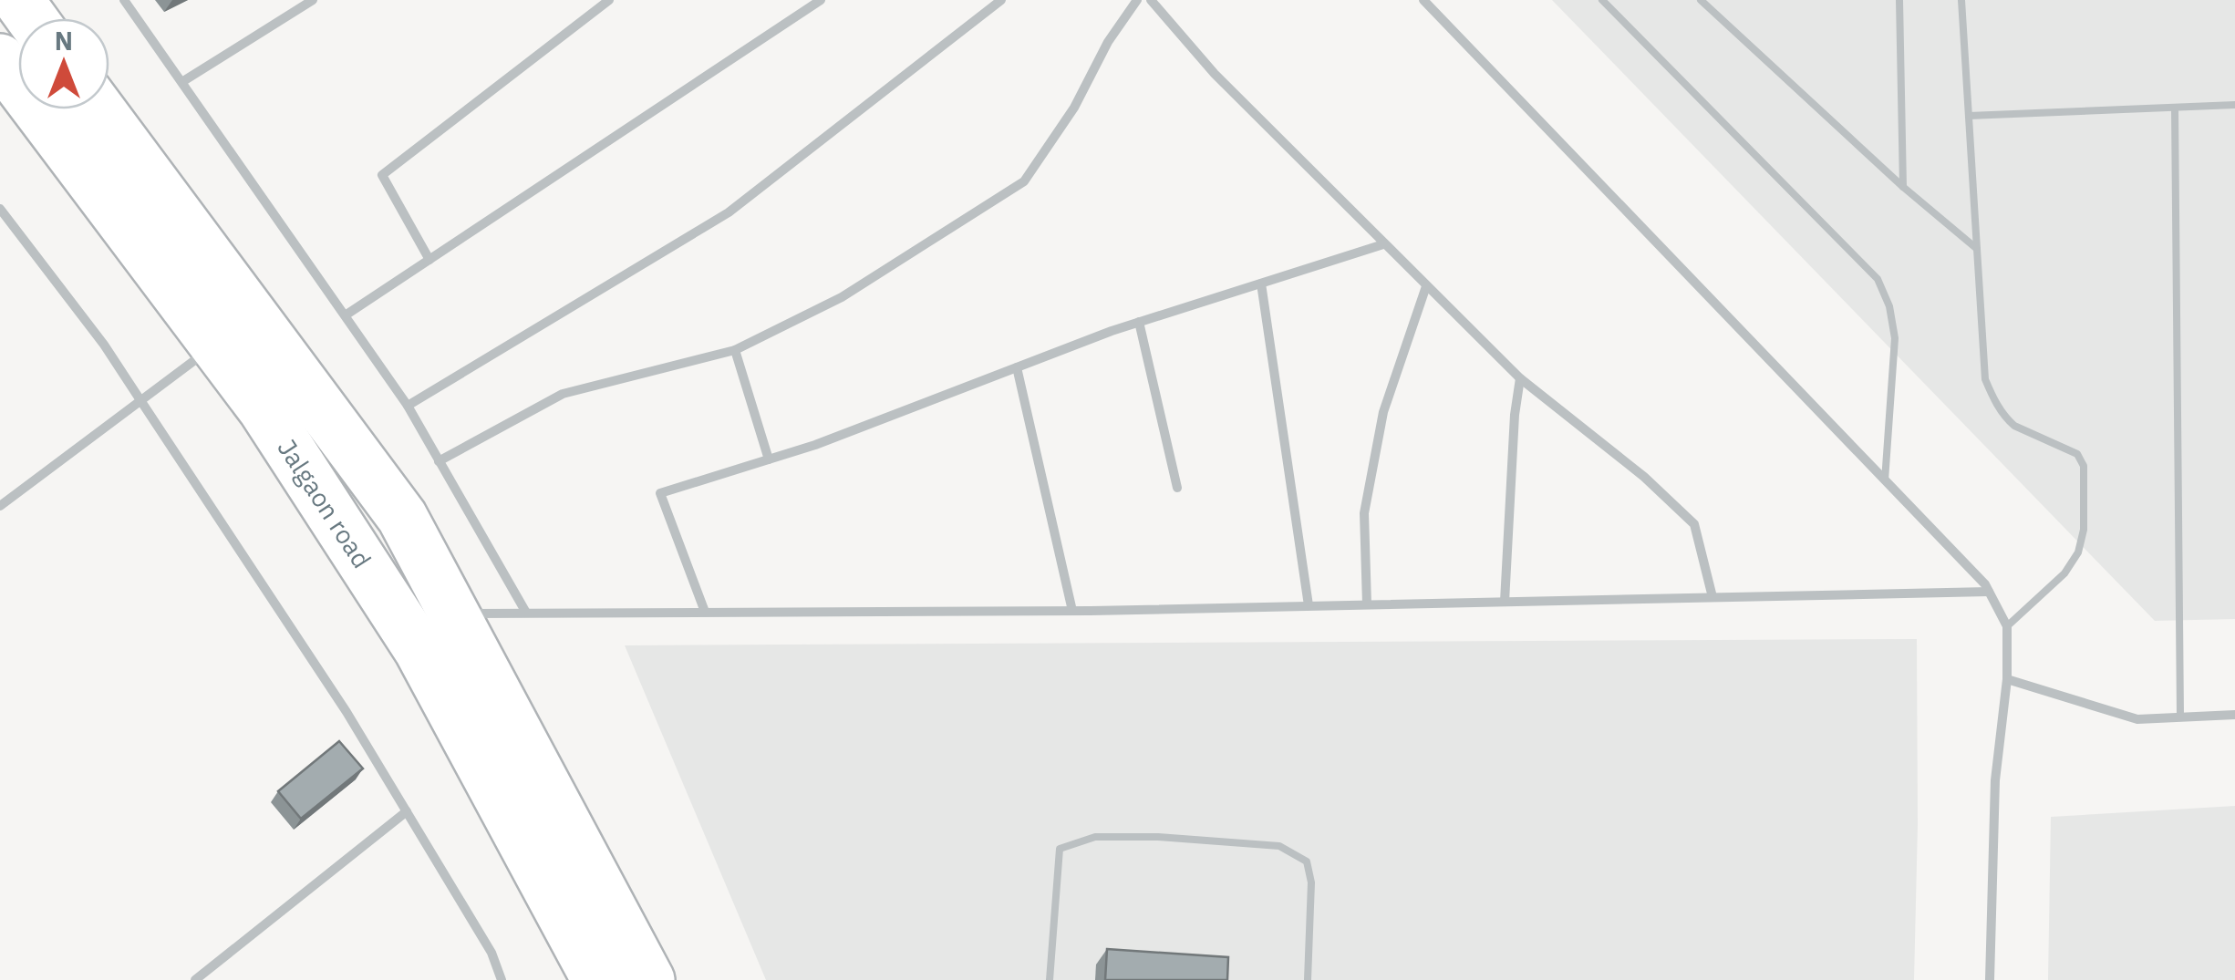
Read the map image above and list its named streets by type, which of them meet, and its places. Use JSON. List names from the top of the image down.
{
  "streets": {
    "highway": ["Jalgaon road"]
  },
  "north": "top"
}
